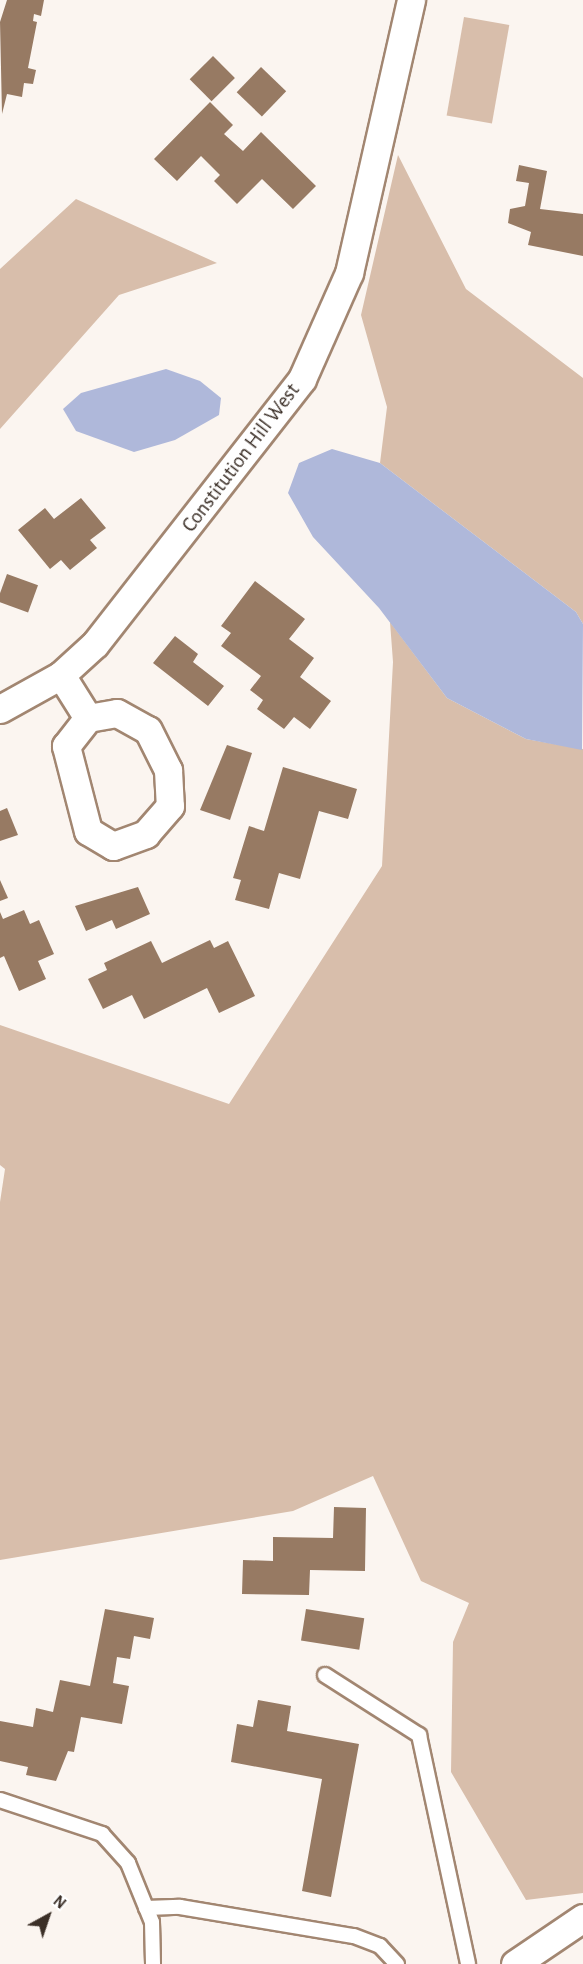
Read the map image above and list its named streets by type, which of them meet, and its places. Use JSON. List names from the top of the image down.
{
  "streets": {
    "street": ["Constitution Hill West"]
  },
  "north": "top right"
}
